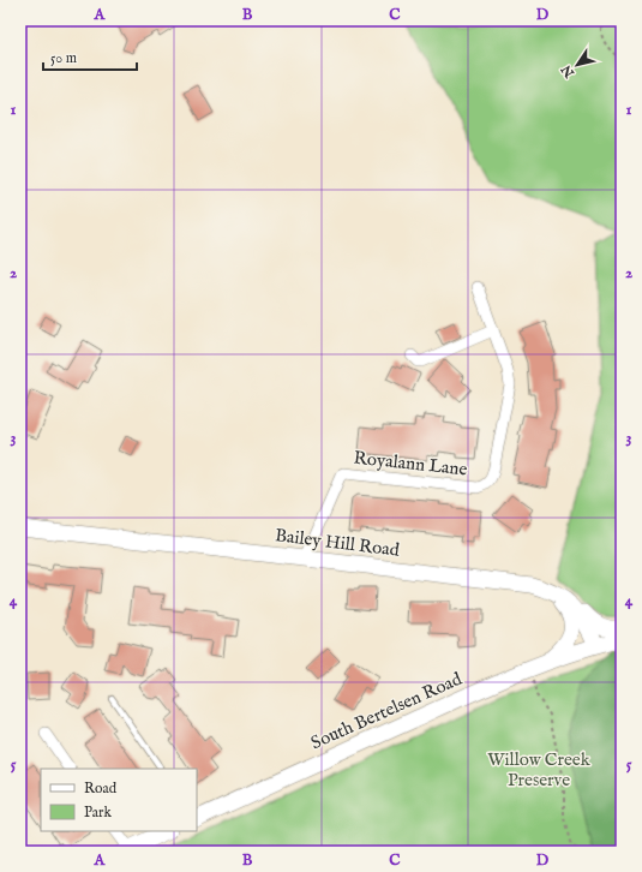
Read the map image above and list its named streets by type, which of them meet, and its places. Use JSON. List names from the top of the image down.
{
  "streets": {
    "main road": ["Bailey Hill Road", "South Bertelsen Road"],
    "street": ["Royalann Lane"]
  },
  "crossings": [
    ["Royalann Lane", "Bailey Hill Road"],
    ["Bailey Hill Road", "South Bertelsen Road"]
  ],
  "parks": ["Willow Creek Preserve"],
  "legend": ["Road", "Park"],
  "scale_bar": "50 m",
  "north": "bottom left",
  "grid": {
    "columns": [
      "A",
      "B",
      "C",
      "D"
    ],
    "rows": [
      "1",
      "2",
      "3",
      "4",
      "5"
    ]
  }
}
